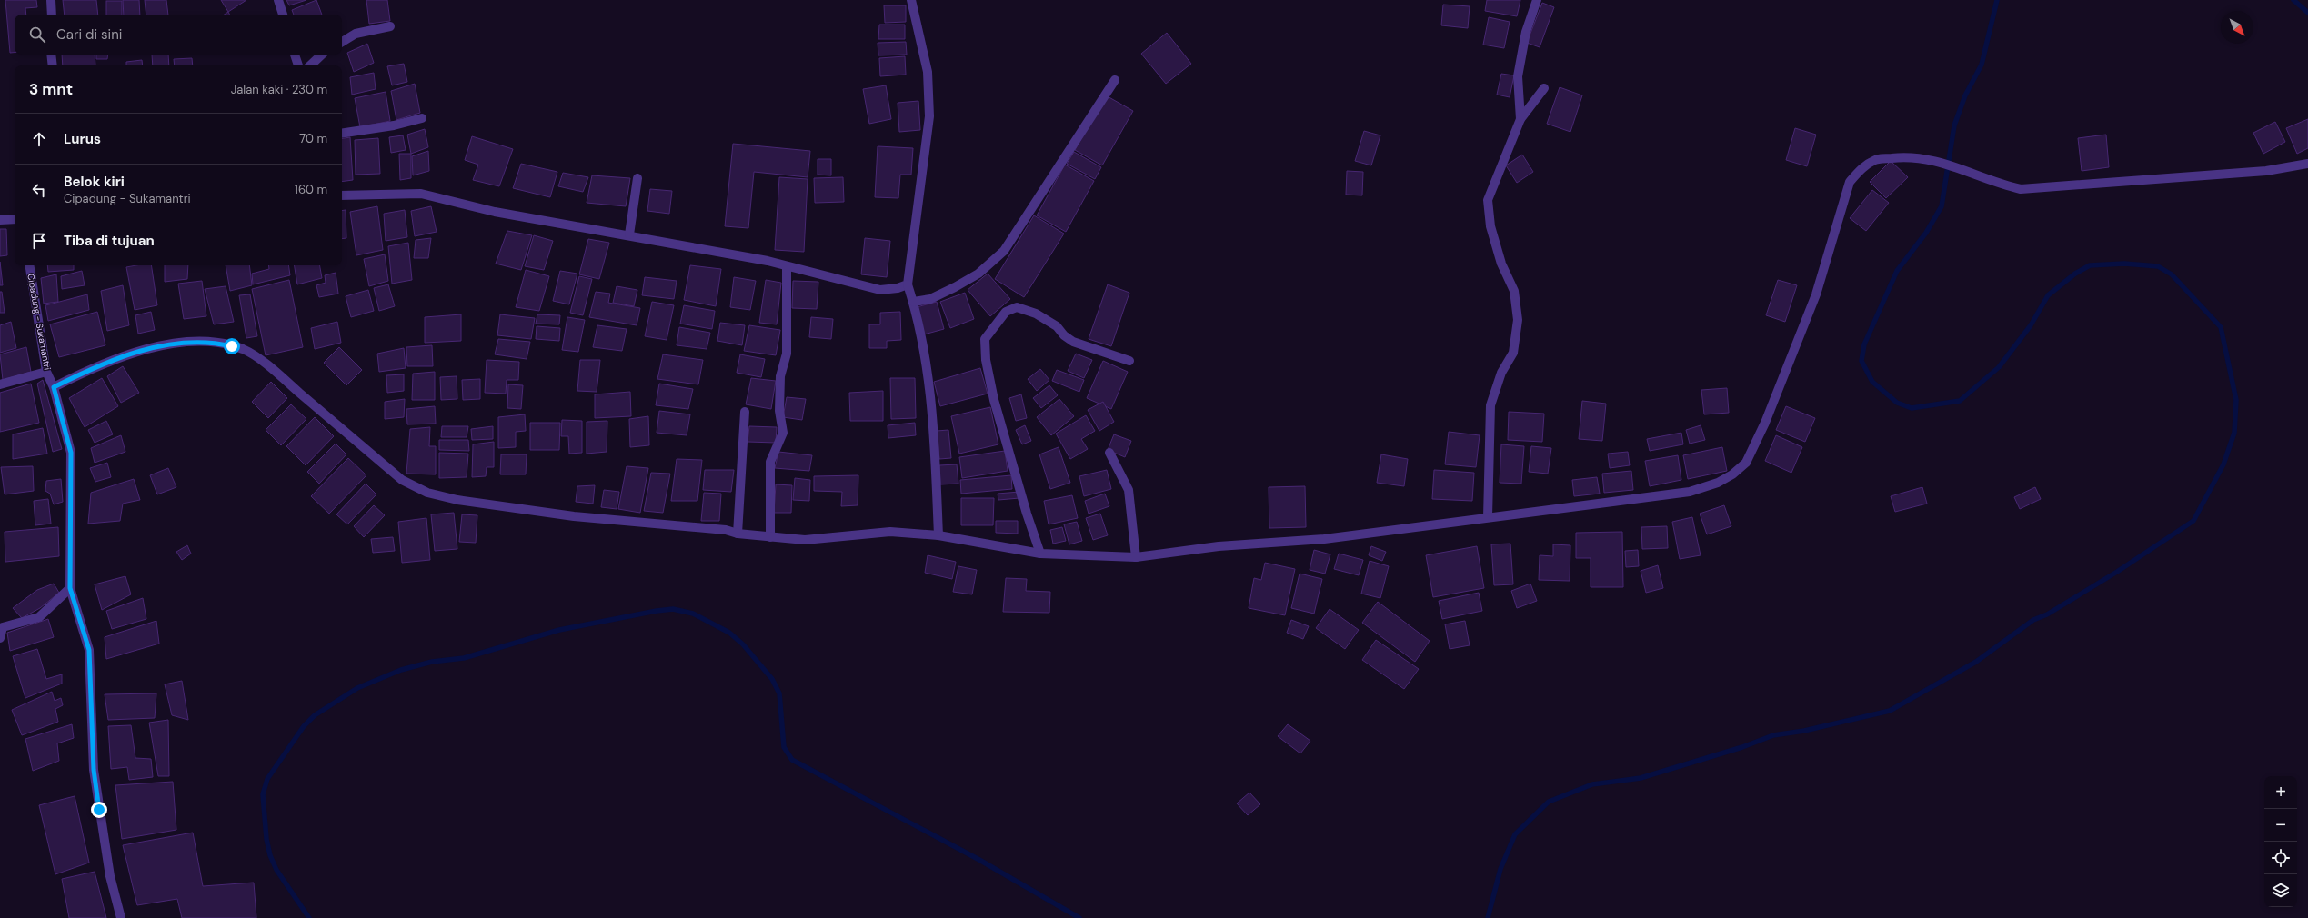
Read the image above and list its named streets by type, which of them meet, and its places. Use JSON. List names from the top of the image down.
{
  "streets": {
    "street": ["Cipadung - Sukamantri"]
  },
  "north": "bottom right",
  "page": {
    "search": "Cari di sini",
    "heading": ["3 mnt", "Jalan kaki · 230 m"],
    "list": [
      ["Lurus", "70 m"],
      ["Belok kiri", "Cipadung - Sukamantri", "160 m"],
      "Tiba di tujuan"
    ],
    "map_buttons": ["+", "−"]
  }
}
